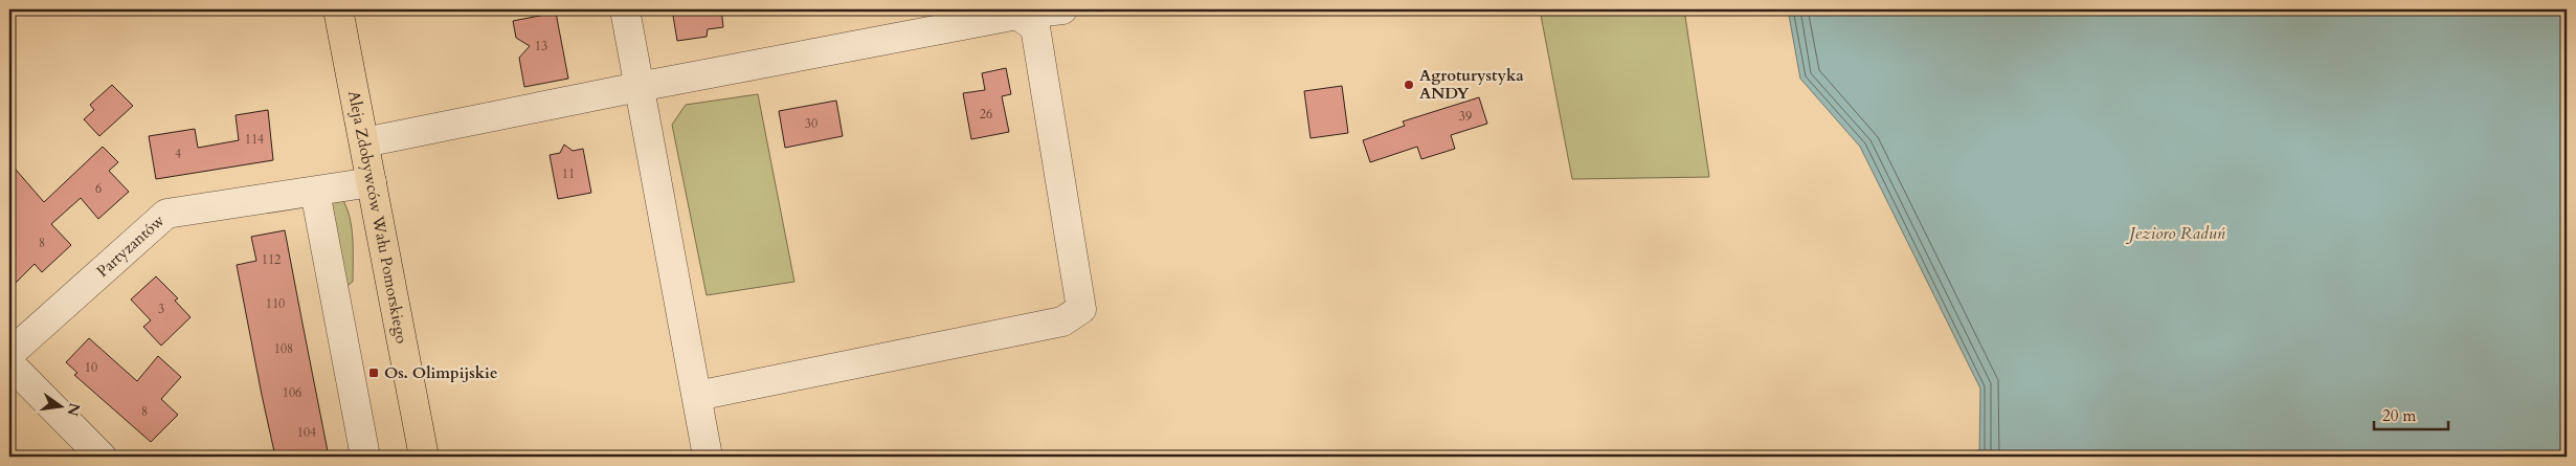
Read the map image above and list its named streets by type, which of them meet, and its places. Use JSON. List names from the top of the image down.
{
  "streets": {
    "main road": ["Aleja Zdobywców Wału Pomorskiego"],
    "street": ["Partyzantów"]
  },
  "crossings": [
    ["Aleja Zdobywców Wału Pomorskiego", "Partyzantów"]
  ],
  "water": ["Jezioro Raduń"],
  "places": {
    "other": ["Agroturystyka ANDY"],
    "transit": ["Os. Olimpijskie"]
  },
  "house_numbers": [
    "13",
    "26",
    "39",
    "30",
    "114",
    "4",
    "11",
    "6",
    "8",
    "112",
    "110",
    "3",
    "108",
    "10",
    "106",
    "8",
    "104"
  ],
  "scale_bar": "20 m",
  "north": "right"
}
